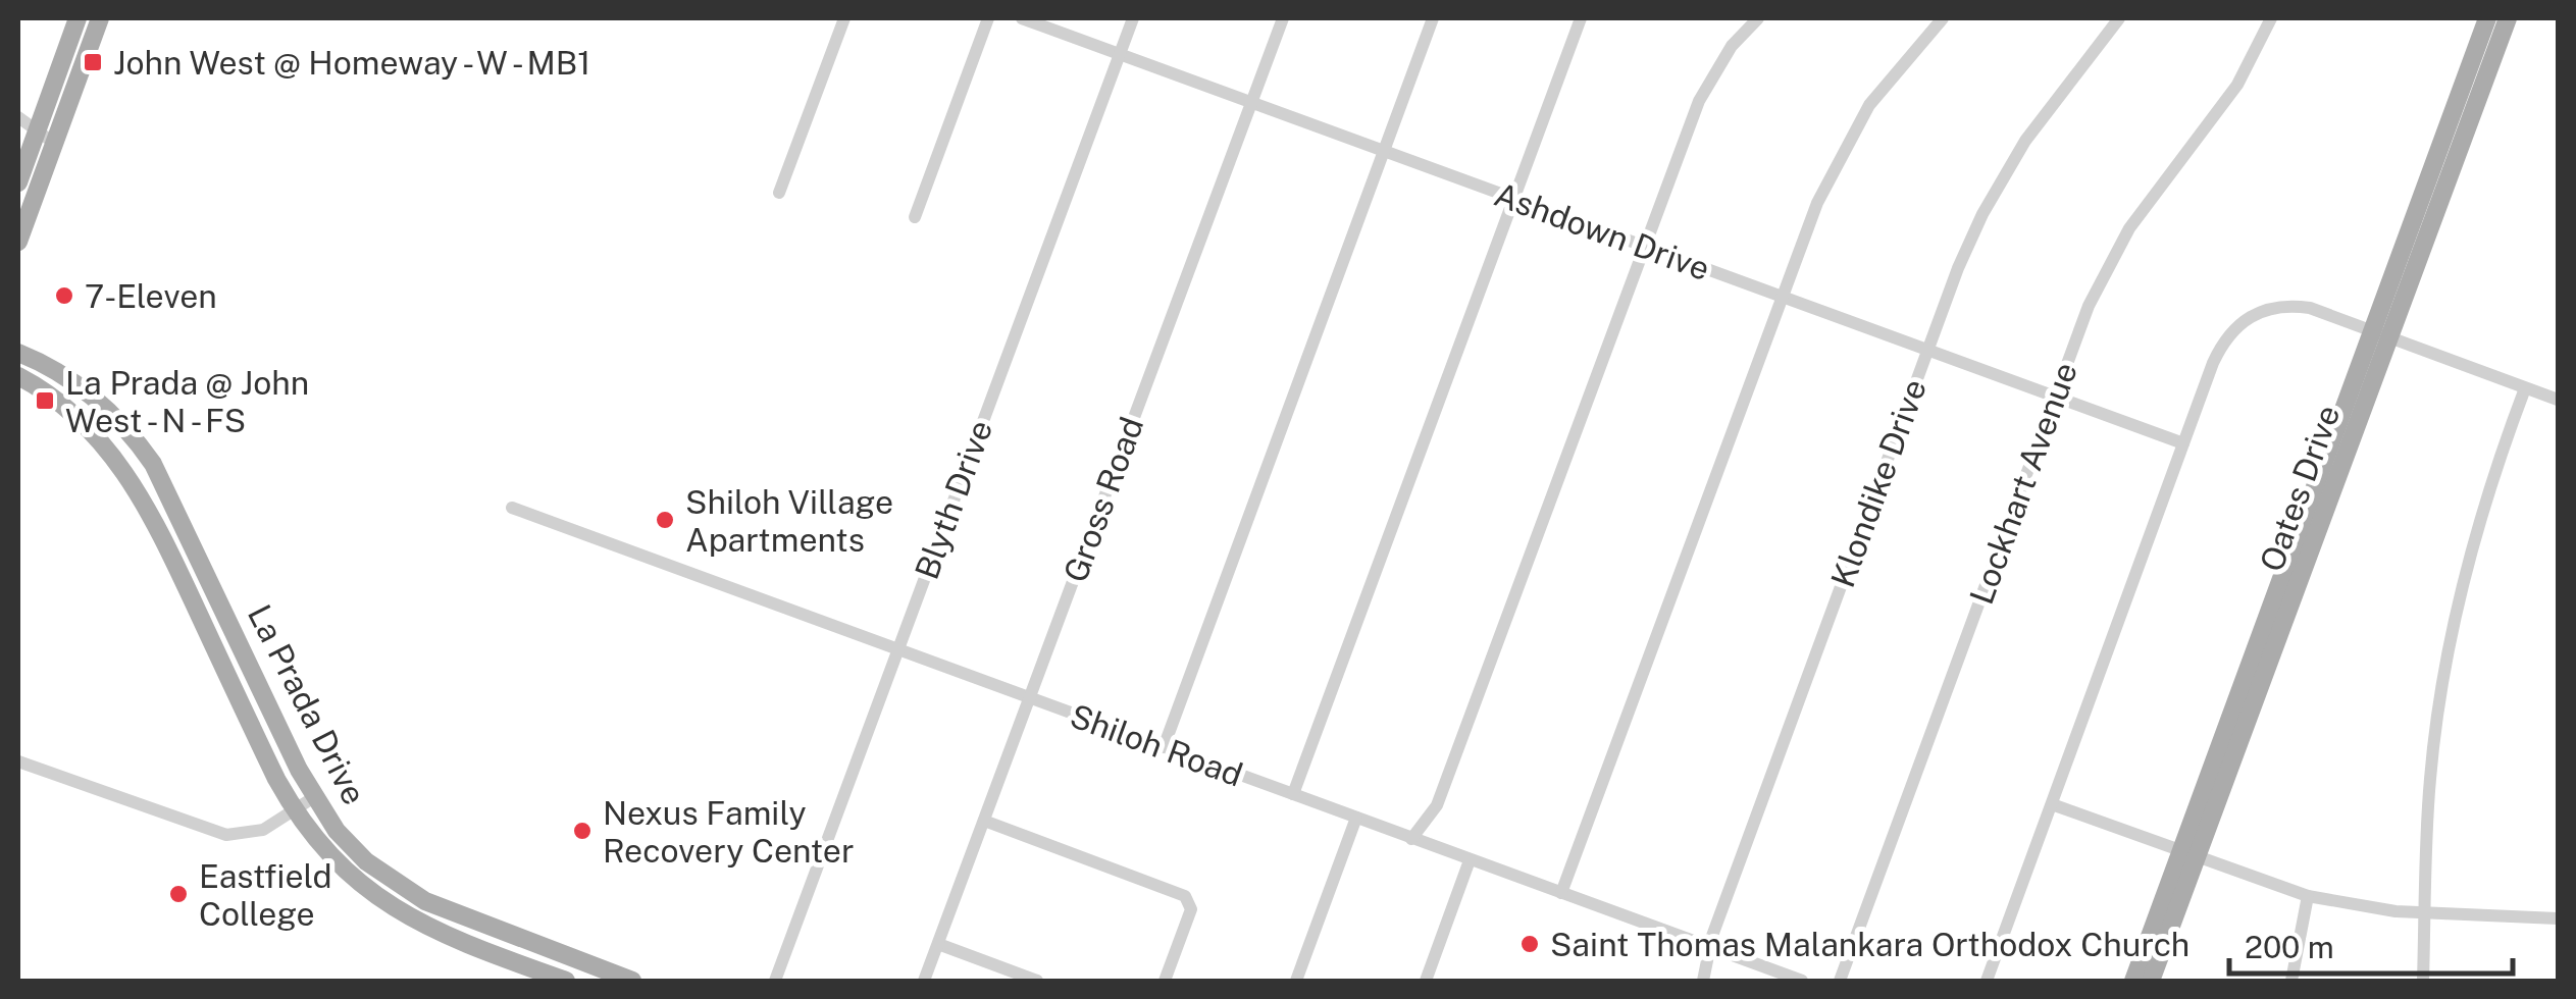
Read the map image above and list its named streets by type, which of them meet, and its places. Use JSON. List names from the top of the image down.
{
  "streets": {
    "main road": ["Oates Drive", "La Prada Drive"],
    "street": [
      "Ashdown Drive",
      "Klondike Drive",
      "Lockhart Avenue",
      "Blyth Drive",
      "Gross Road",
      "Shiloh Road"
    ]
  },
  "crossings": [
    ["Ashdown Drive", "Klondike Drive"],
    ["Ashdown Drive", "Lockhart Avenue"],
    ["Ashdown Drive", "Blyth Drive"],
    ["Ashdown Drive", "Gross Road"],
    ["Klondike Drive", "Shiloh Road"],
    ["Blyth Drive", "Shiloh Road"],
    ["Gross Road", "Shiloh Road"]
  ],
  "places": {
    "transit": ["John West @ Homeway - W - MB1", "La Prada @ John West - N - FS"],
    "other": [
      "7-Eleven",
      "Shiloh Village Apartments",
      "Nexus Family Recovery Center",
      "Eastfield College",
      "Saint Thomas Malankara Orthodox Church"
    ]
  },
  "scale_bar": "200 m"
}
